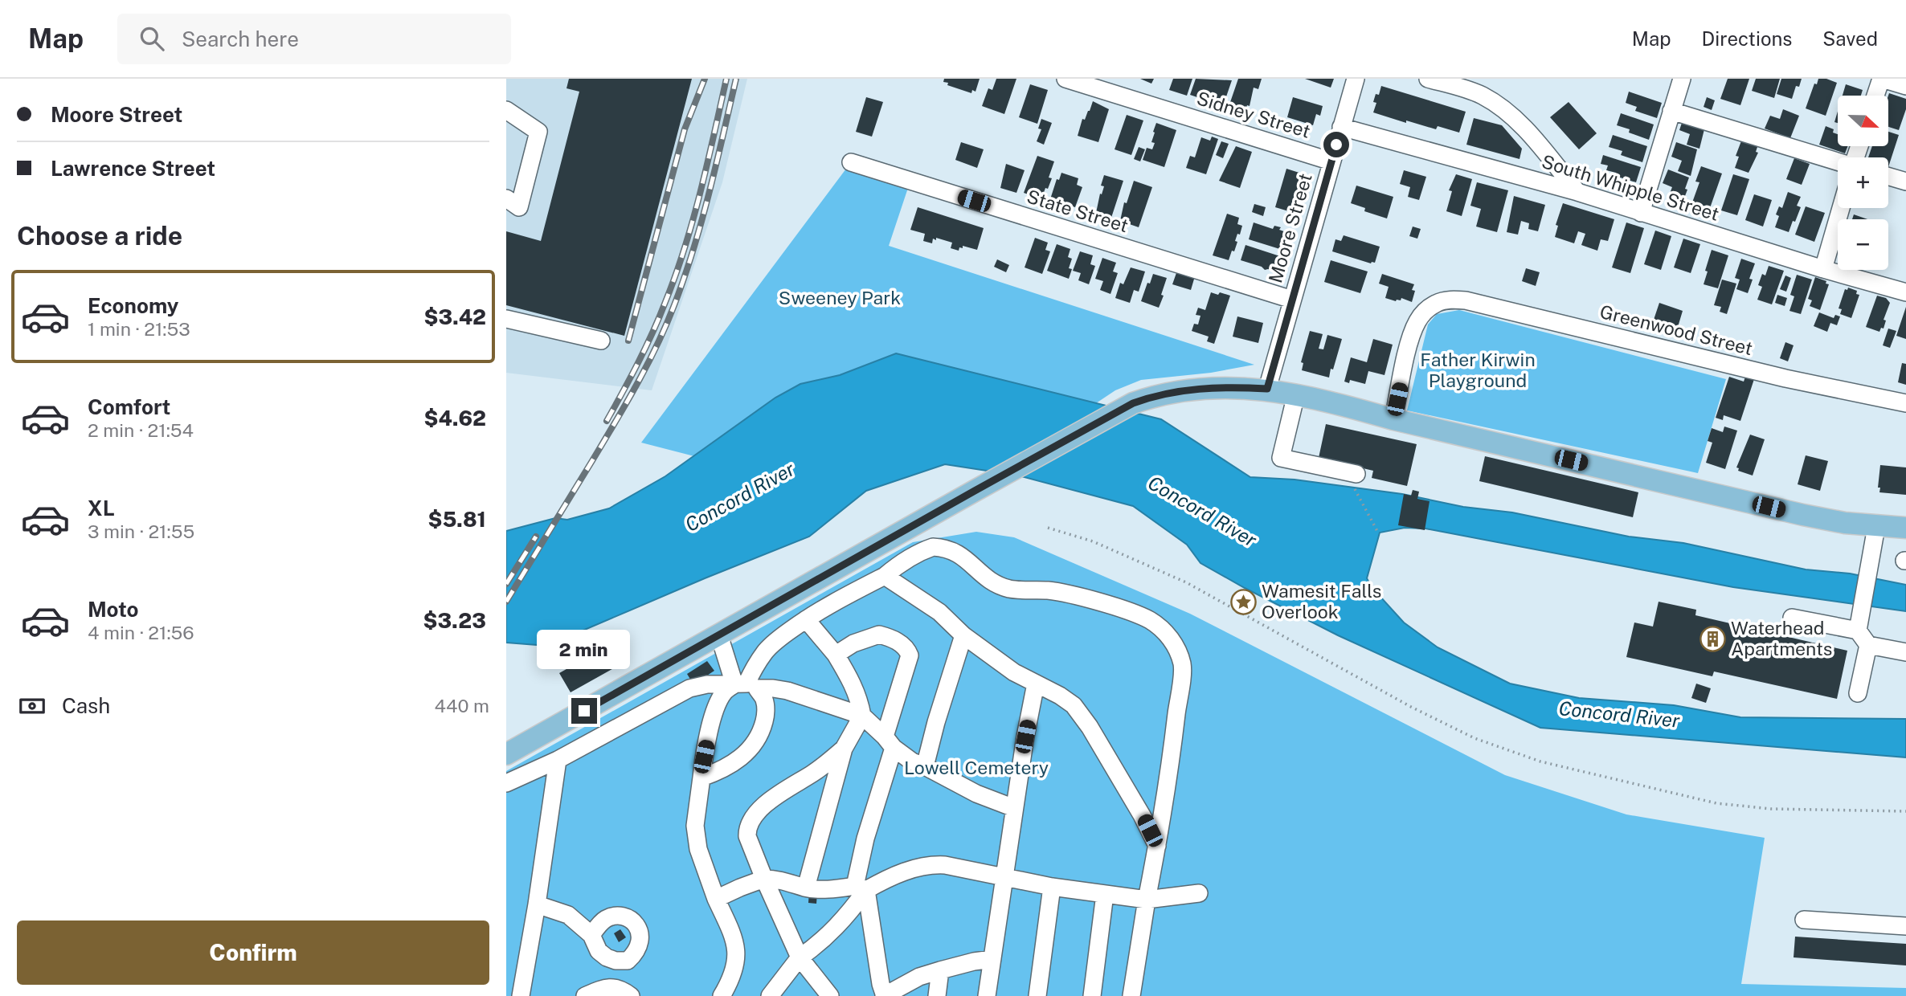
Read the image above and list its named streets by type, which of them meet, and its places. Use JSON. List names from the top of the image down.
{
  "streets": {
    "street": [
      "Sidney Street",
      "South Whipple Street",
      "State Street",
      "Moore Street",
      "Greenwood Street"
    ]
  },
  "crossings": [
    ["Sidney Street", "Moore Street"],
    ["South Whipple Street", "Moore Street"],
    ["State Street", "Moore Street"]
  ],
  "water": ["Concord River"],
  "parks": ["Sweeney Park", "Father Kirwin Playground", "Lowell Cemetery"],
  "places": {
    "place": ["Wamesit Falls Overlook"],
    "building": ["Waterhead Apartments"]
  },
  "north": "right",
  "page": {
    "header": "Map",
    "search": "Search here",
    "nav": ["Map", "Directions", "Saved"],
    "banner": ["Moore Street", "Lawrence Street"],
    "map_buttons": ["+", "−"],
    "heading": "Choose a ride",
    "list": [
      {
        "name": "Economy",
        "note": "1 min · 21:53",
        "value": "$3.42"
      },
      {
        "name": "Comfort",
        "note": "2 min · 21:54",
        "value": "$4.62"
      },
      {
        "name": "XL",
        "note": "3 min · 21:55",
        "value": "$5.81"
      },
      {
        "name": "Moto",
        "note": "4 min · 21:56",
        "value": "$3.23"
      }
    ],
    "bubble": "2 min",
    "pay": ["Cash", "440 m"],
    "buttons": "Confirm"
  }
}
